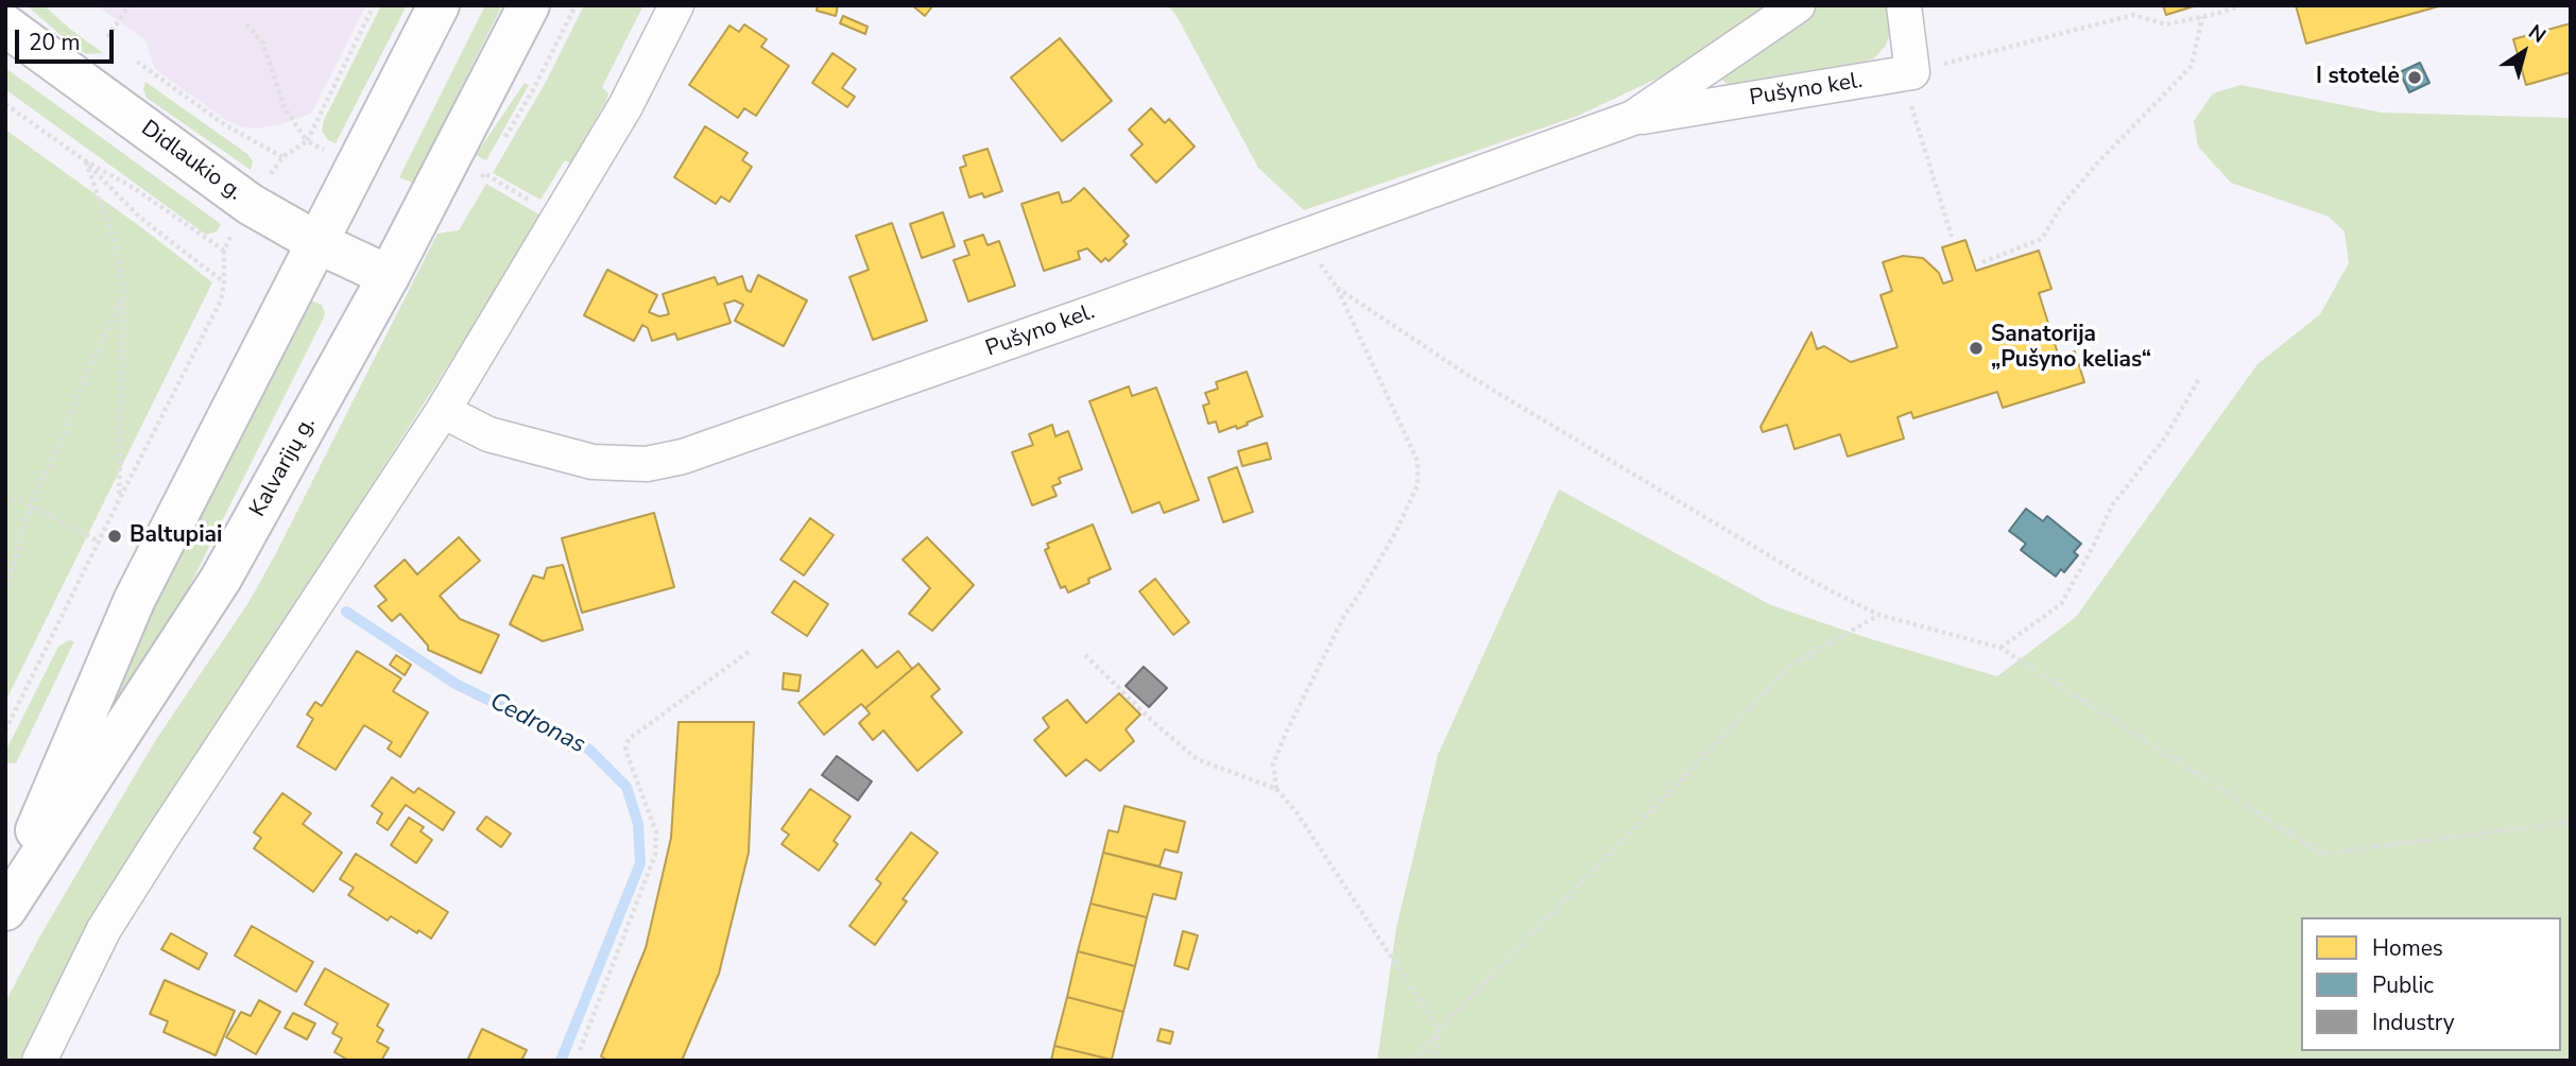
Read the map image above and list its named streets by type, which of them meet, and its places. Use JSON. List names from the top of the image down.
{
  "streets": {
    "main road": ["Didlaukio g.", "Kalvarijų g."],
    "street": ["Pušyno kel."]
  },
  "crossings": [
    ["Didlaukio g.", "Kalvarijų g."]
  ],
  "water": ["Cedronas"],
  "places": ["I stotelė", "Sanatorija „Pušyno kelias“", "Baltupiai"],
  "legend": ["Homes", "Public", "Industry"],
  "scale_bar": "20 m",
  "north": "top right"
}
